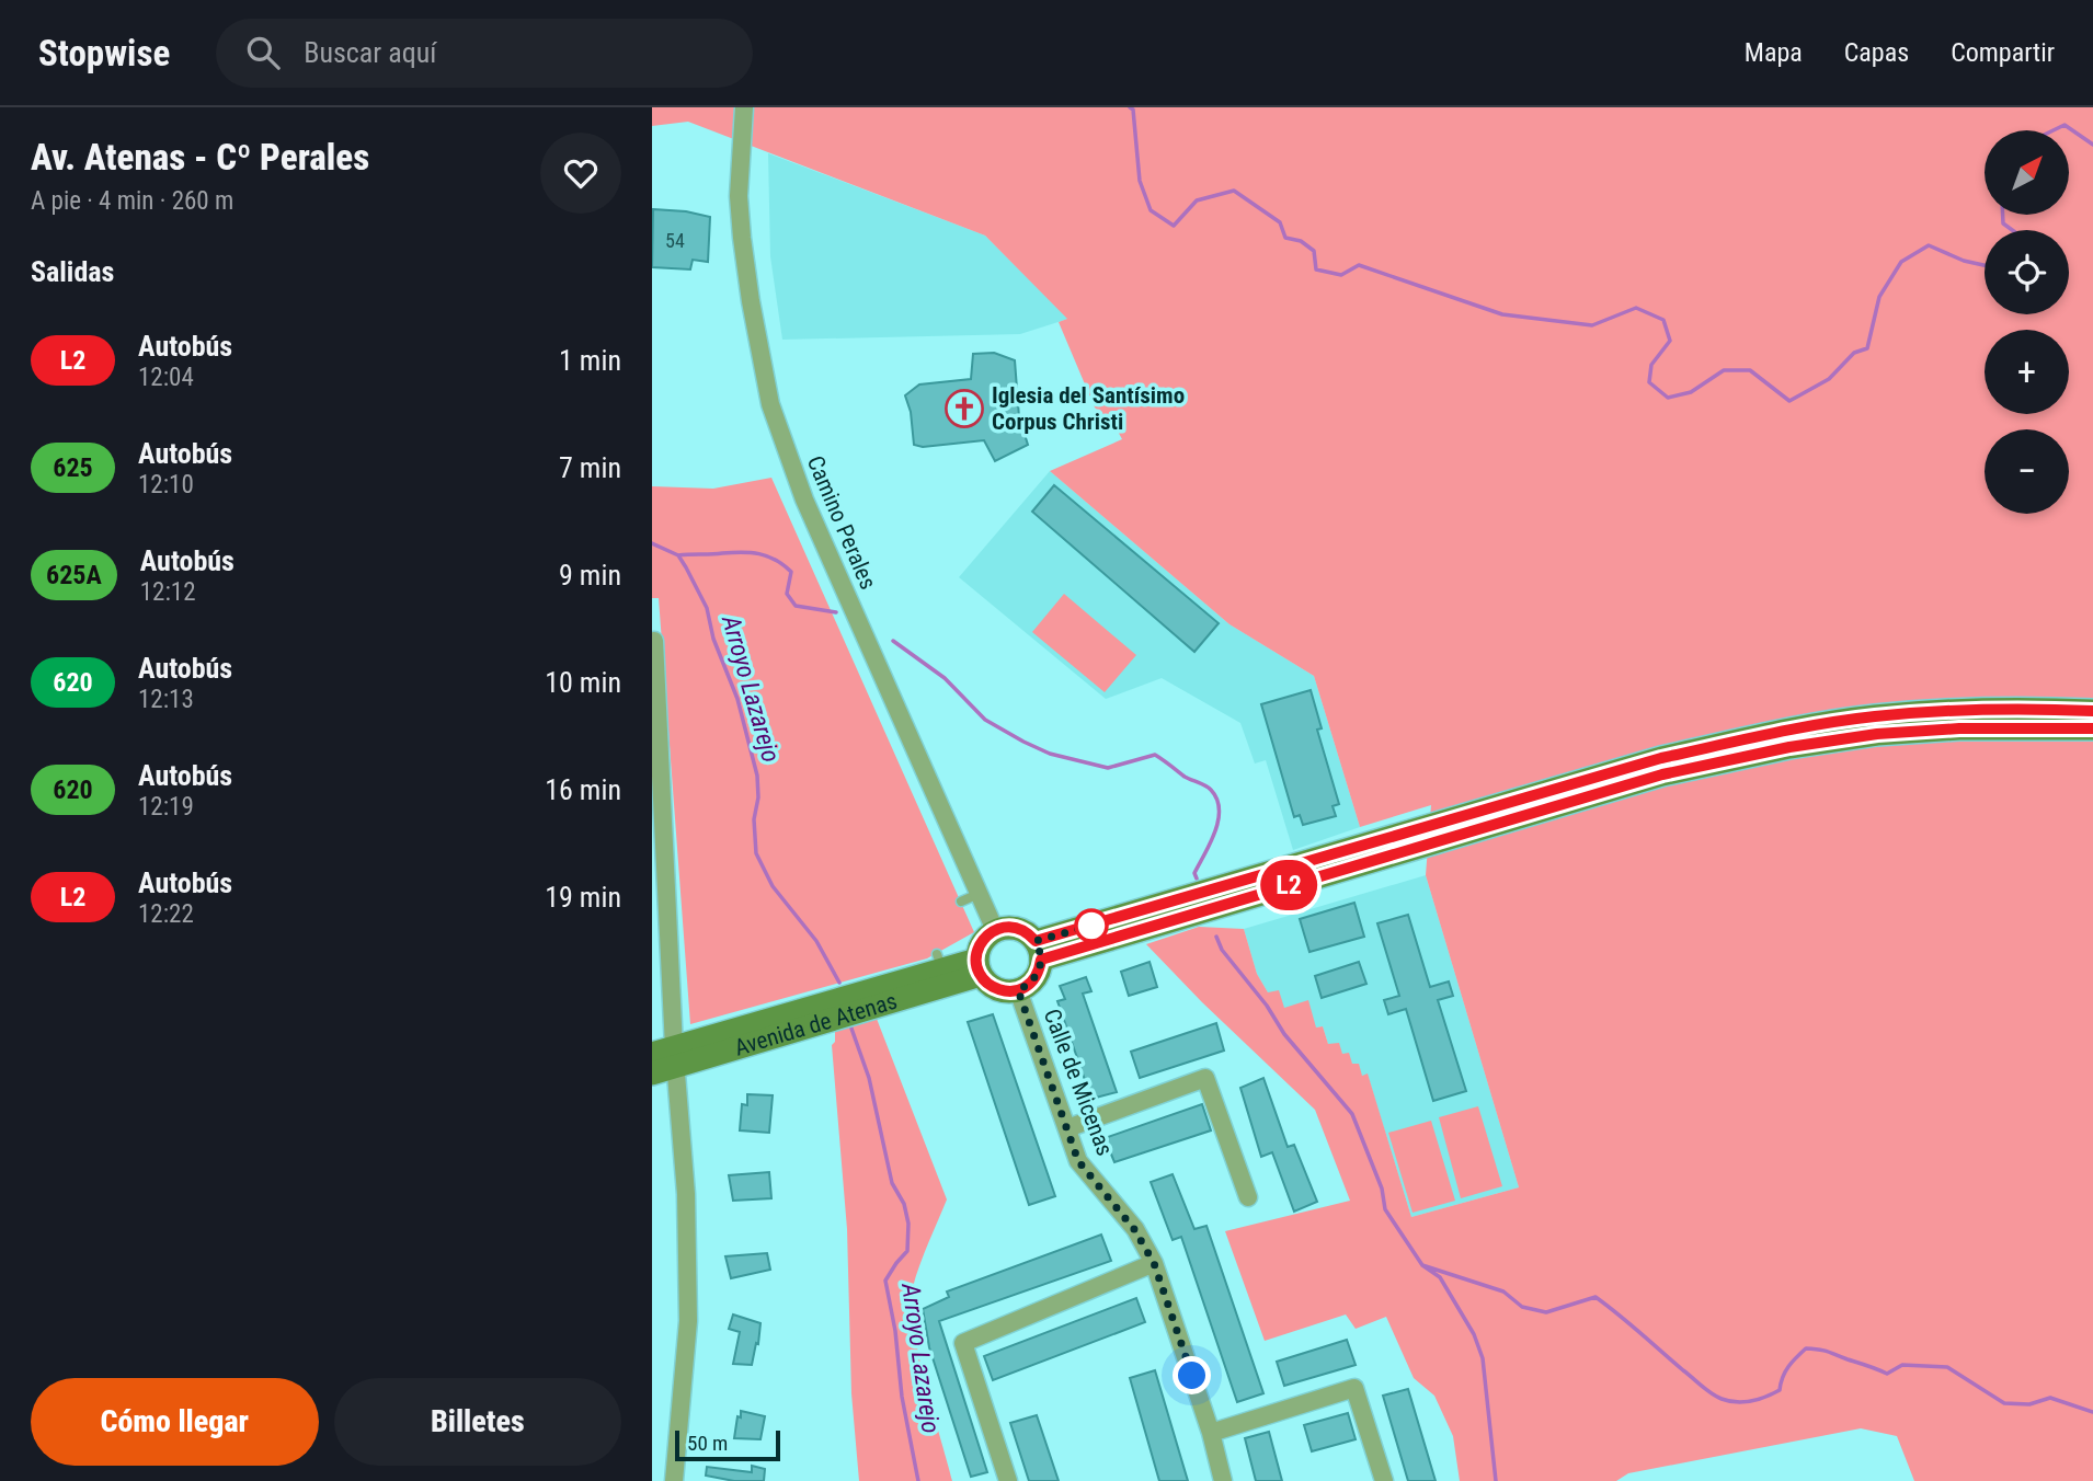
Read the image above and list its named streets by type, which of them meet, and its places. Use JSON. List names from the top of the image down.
{
  "streets": {
    "main road": ["Avenida de Atenas"],
    "street": ["Camino Perales", "Calle de Micenas"]
  },
  "crossings": [
    ["Camino Perales", "Avenida de Atenas"],
    ["Camino Perales", "Calle de Micenas"],
    ["Avenida de Atenas", "Calle de Micenas"]
  ],
  "water": ["Arroyo Lazarejo"],
  "places": {
    "church": ["Iglesia del Santísimo Corpus Christi"]
  },
  "lines": ["bus line L2"],
  "house_numbers": ["54"],
  "scale_bar": "50 m",
  "north": "top right",
  "page": {
    "header": "Stopwise",
    "search": "Buscar aquí",
    "nav": ["Mapa", "Capas", "Compartir"],
    "heading": [
      ["Av. Atenas - Cº Perales", "A pie · 4 min · 260 m"],
      "Salidas"
    ],
    "on_map": "L2",
    "map_buttons": ["+", "−"],
    "list": [
      {
        "mark": "L2",
        "name": "Autobús",
        "note": "12:04",
        "value": "1 min"
      },
      {
        "mark": "625",
        "name": "Autobús",
        "note": "12:10",
        "value": "7 min"
      },
      {
        "mark": "625A",
        "name": "Autobús",
        "note": "12:12",
        "value": "9 min"
      },
      {
        "mark": "620",
        "name": "Autobús",
        "note": "12:13",
        "value": "10 min"
      },
      {
        "mark": "620",
        "name": "Autobús",
        "note": "12:19",
        "value": "16 min"
      },
      {
        "mark": "L2",
        "name": "Autobús",
        "note": "12:22",
        "value": "19 min"
      }
    ],
    "buttons": ["Cómo llegar", "Billetes"],
    "scale": "50 m"
  }
}
